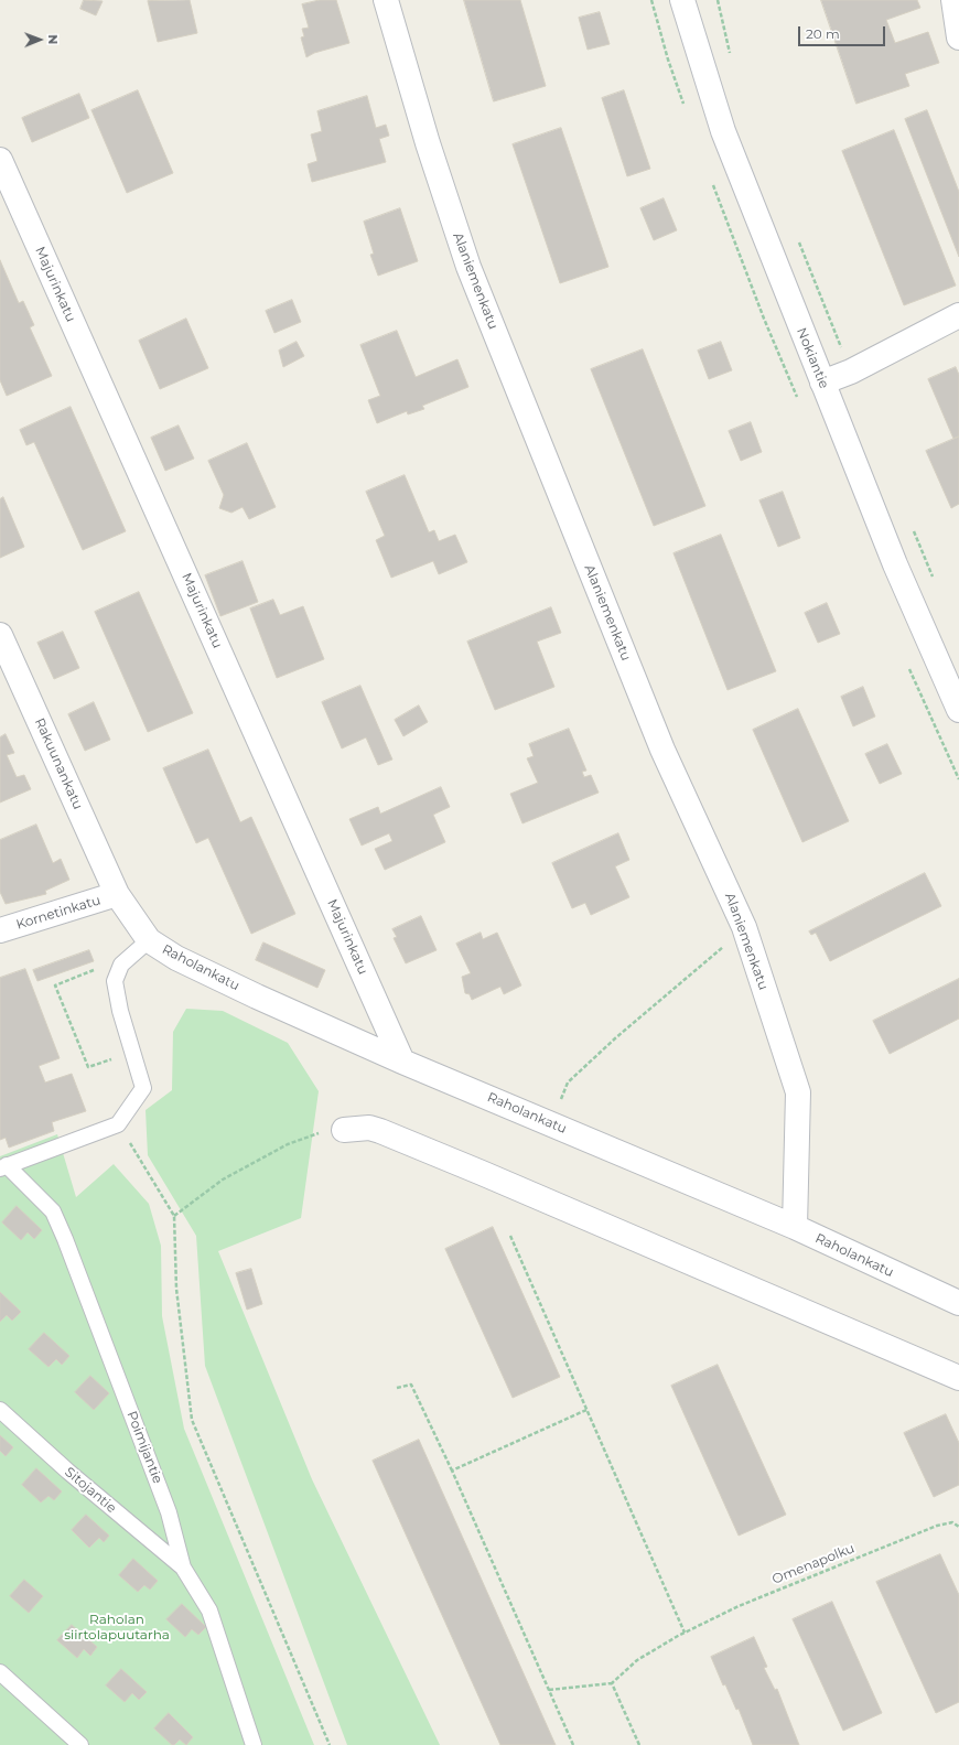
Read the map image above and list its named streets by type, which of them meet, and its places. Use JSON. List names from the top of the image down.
{
  "streets": {
    "street": [
      "Alaniemenkatu",
      "Majurinkatu",
      "Nokiantie",
      "Rakuunankatu",
      "Kornetinkatu",
      "Raholankatu"
    ],
    "lane": ["Poimijantie", "Sitojantie"],
    "path": ["Omenapolku"]
  },
  "crossings": [
    ["Alaniemenkatu", "Raholankatu"],
    ["Majurinkatu", "Raholankatu"],
    ["Rakuunankatu", "Kornetinkatu"],
    ["Rakuunankatu", "Raholankatu"],
    ["Kornetinkatu", "Raholankatu"],
    ["Poimijantie", "Sitojantie"]
  ],
  "parks": ["Raholan siirtolapuutarha"],
  "scale_bar": "20 m",
  "north": "right"
}
